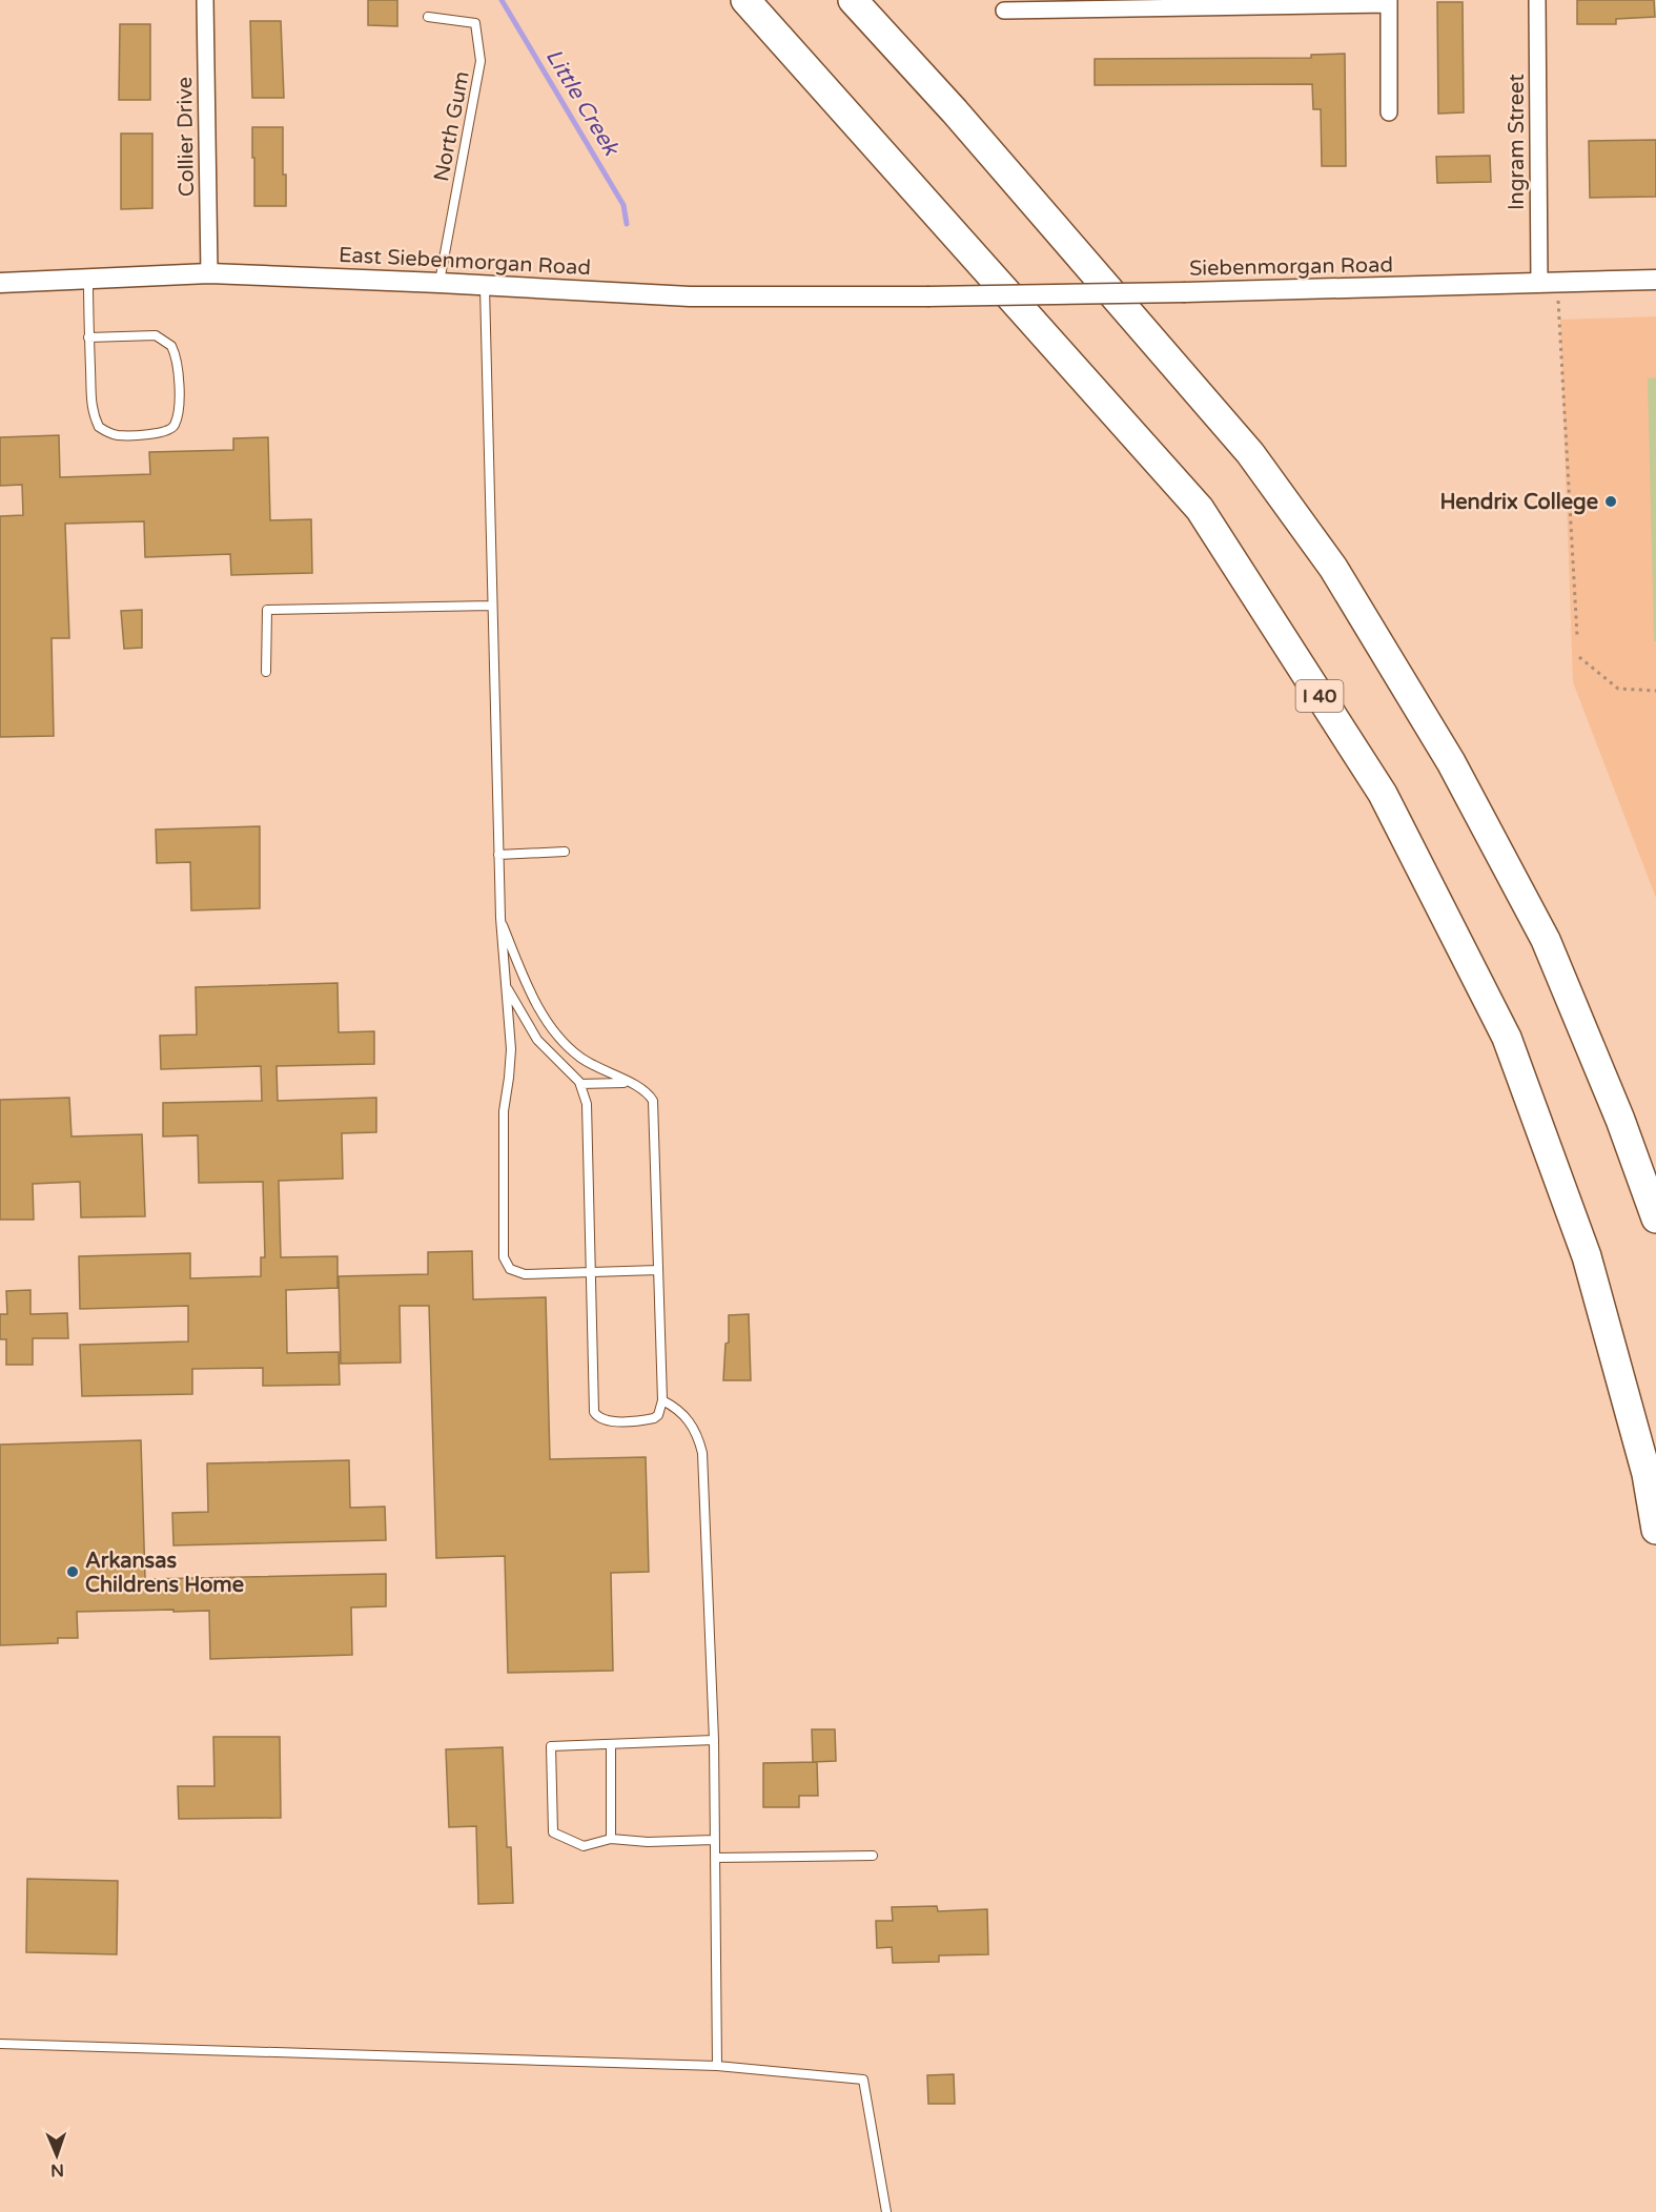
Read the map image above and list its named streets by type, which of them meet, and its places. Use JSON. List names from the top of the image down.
{
  "streets": {
    "highway": ["I 40"],
    "street": [
      "Collier Drive",
      "Ingram Street",
      "East Siebenmorgan Road",
      "Siebenmorgan Road"
    ],
    "lane": ["North Gum"]
  },
  "crossings": [
    ["North Gum", "East Siebenmorgan Road"],
    ["Collier Drive", "East Siebenmorgan Road"],
    ["Ingram Street", "Siebenmorgan Road"],
    ["East Siebenmorgan Road", "Siebenmorgan Road"]
  ],
  "water": ["Little Creek"],
  "places": ["Hendrix College", "Arkansas Childrens Home"],
  "north": "bottom"
}
